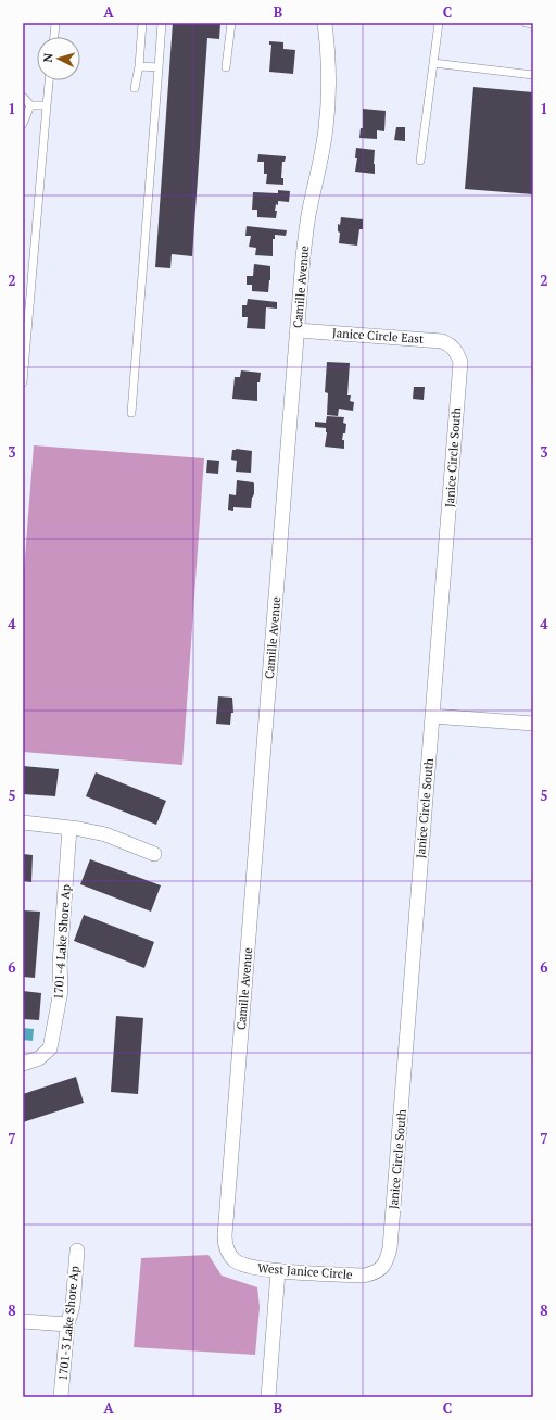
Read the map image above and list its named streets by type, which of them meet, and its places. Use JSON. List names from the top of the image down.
{
  "streets": {
    "street": [
      "Camille Avenue",
      "Janice Circle East",
      "Janice Circle South",
      "1701-4 Lake Shore Ap",
      "West Janice Circle",
      "1701-3 Lake Shore Ap"
    ]
  },
  "crossings": [
    ["Camille Avenue", "Janice Circle East"],
    ["Camille Avenue", "West Janice Circle"],
    ["Janice Circle East", "Janice Circle South"],
    ["Janice Circle South", "West Janice Circle"]
  ],
  "north": "left",
  "grid": {
    "columns": ["A", "B", "C"],
    "rows": [
      "1",
      "2",
      "3",
      "4",
      "5",
      "6",
      "7",
      "8"
    ]
  }
}
